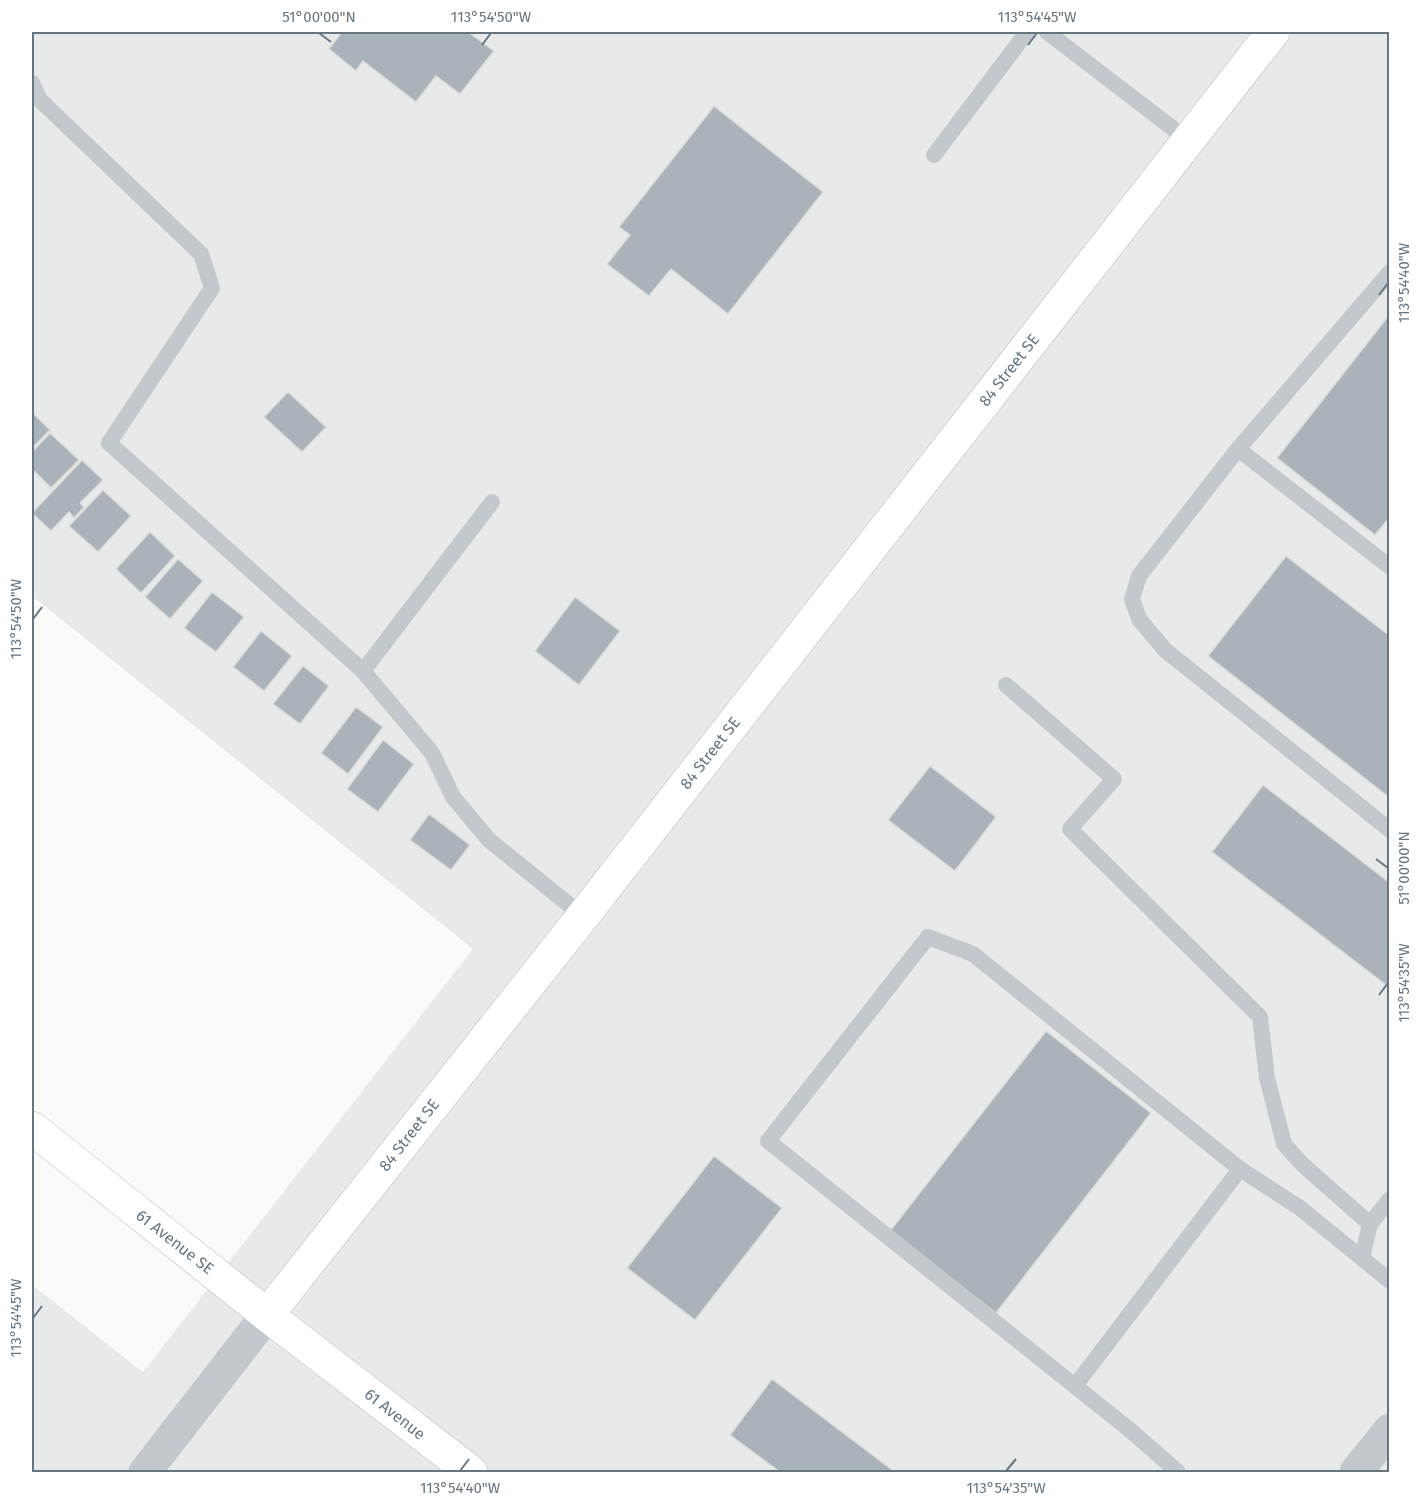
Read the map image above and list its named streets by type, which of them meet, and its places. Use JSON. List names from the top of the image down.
{
  "streets": {
    "street": ["84 Street SE", "61 Avenue SE", "61 Avenue"]
  },
  "crossings": [
    ["84 Street SE", "61 Avenue SE"],
    ["61 Avenue SE", "61 Avenue"]
  ],
  "coordinates": [
    "51°00'00\"N",
    "113°54'50\"W",
    "113°54'45\"W",
    "113°54'40\"W",
    "113°54'35\"W"
  ]
}
